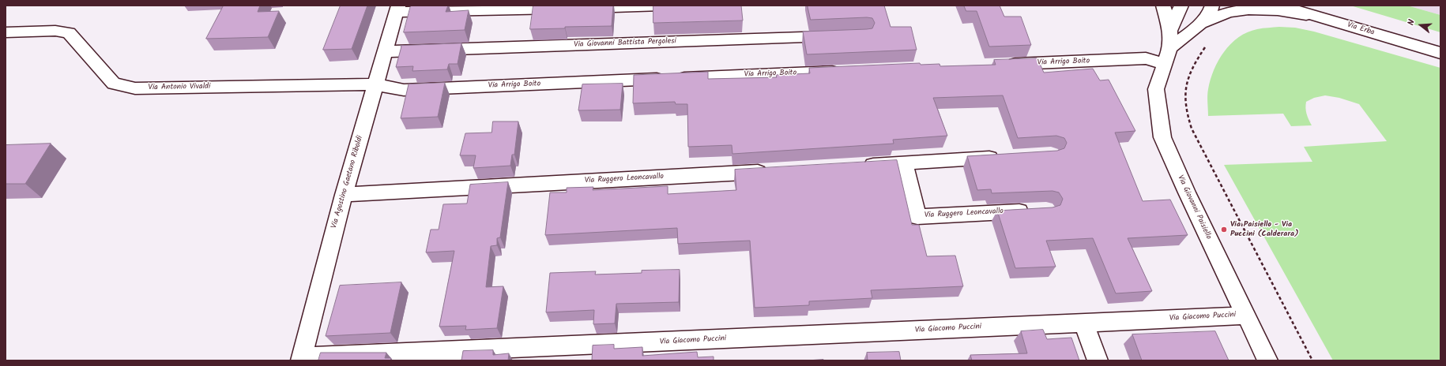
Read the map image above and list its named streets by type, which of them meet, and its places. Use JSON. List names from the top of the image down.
{
  "streets": {
    "street": [
      "Via Erba",
      "Via Giovanni Battista Pergolesi",
      "Via Arrigo Boito",
      "Via Antonio Vivaldi",
      "Via Ruggero Leoncavallo",
      "Via Agostino Gaetano Riboldi",
      "Via Giovanni Paisiello",
      "Via Giacomo Puccini"
    ]
  },
  "crossings": [
    ["Via Giovanni Battista Pergolesi", "Via Agostino Gaetano Riboldi"],
    ["Via Arrigo Boito", "Via Antonio Vivaldi"],
    ["Via Arrigo Boito", "Via Agostino Gaetano Riboldi"],
    ["Via Arrigo Boito", "Via Giovanni Paisiello"],
    ["Via Antonio Vivaldi", "Via Agostino Gaetano Riboldi"],
    ["Via Ruggero Leoncavallo", "Via Agostino Gaetano Riboldi"],
    ["Via Agostino Gaetano Riboldi", "Via Giacomo Puccini"],
    ["Via Giovanni Paisiello", "Via Giacomo Puccini"]
  ],
  "places": ["Via Paisiello - Via Puccini (Calderara)"],
  "north": "left"
}
